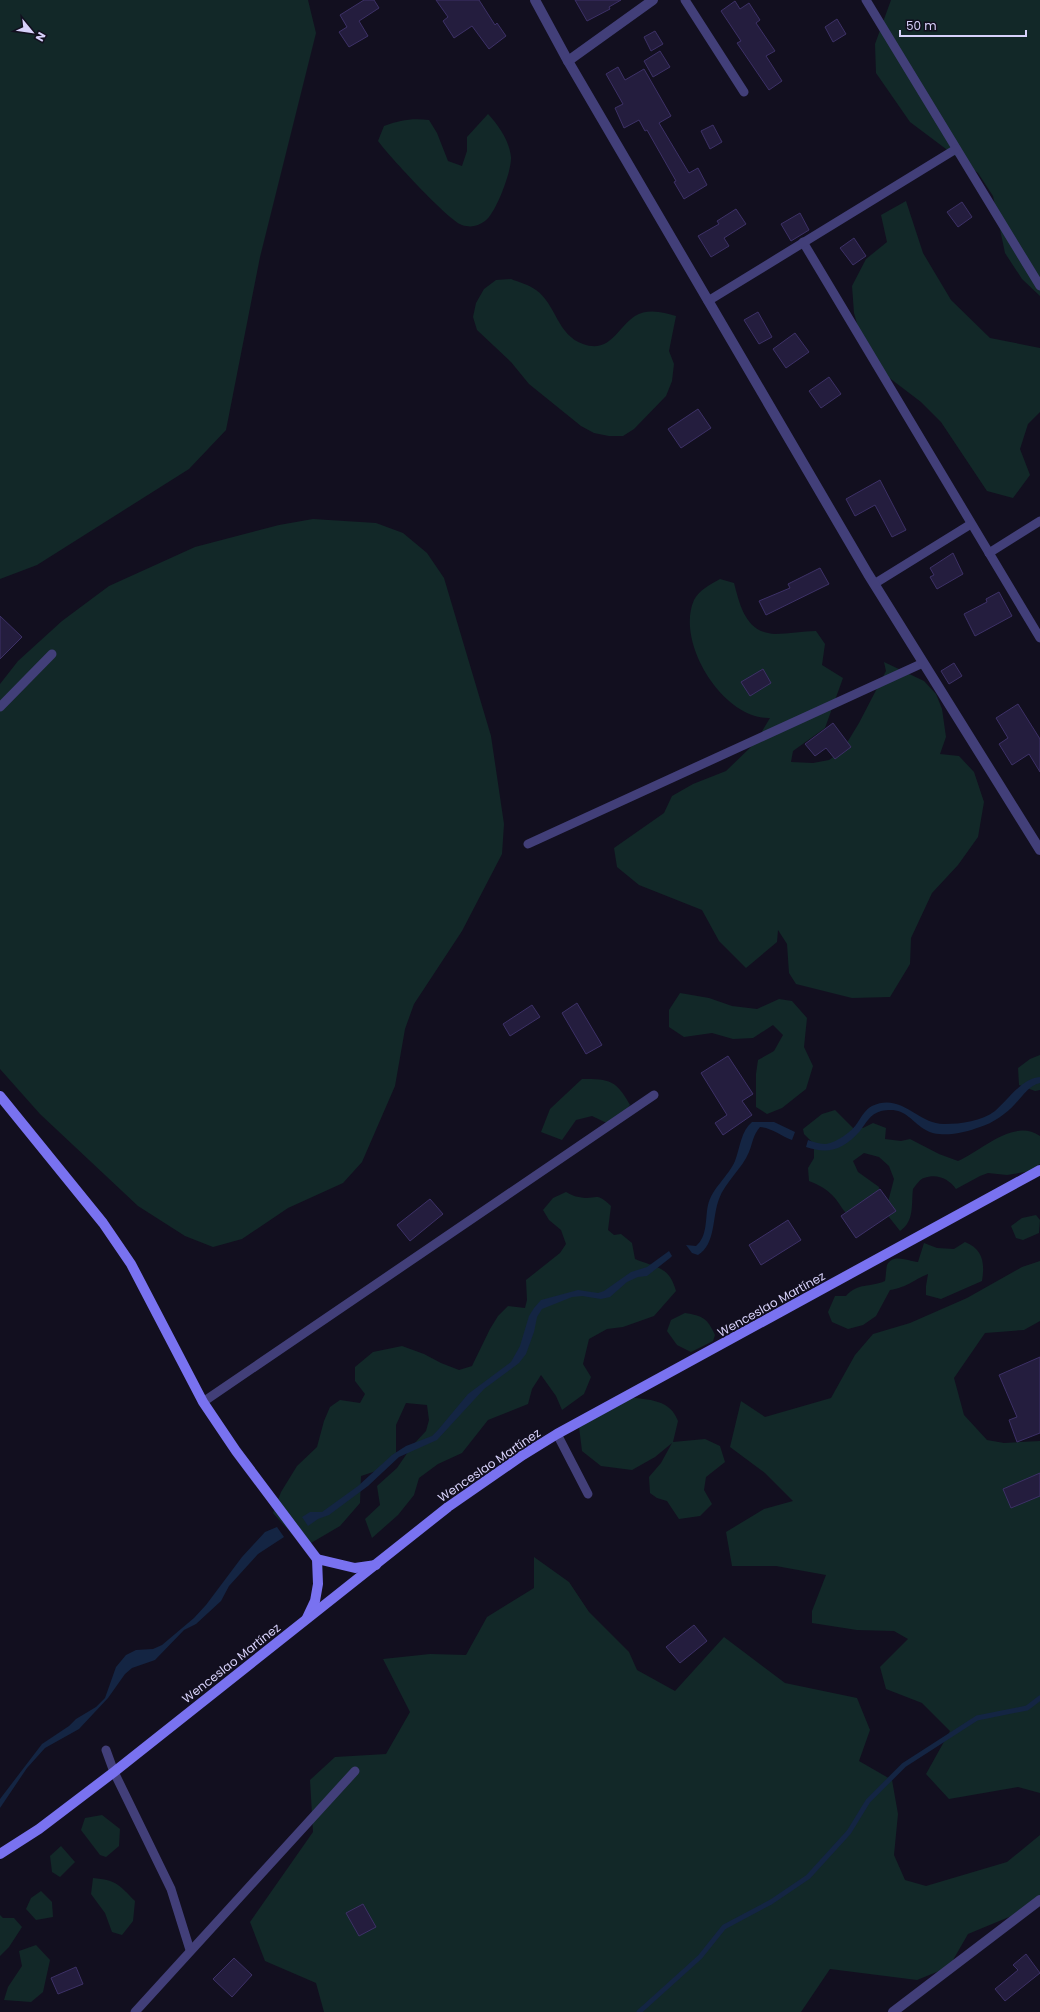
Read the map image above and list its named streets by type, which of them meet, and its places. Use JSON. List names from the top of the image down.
{
  "streets": {
    "main road": ["Wenceslao Martínez"]
  },
  "scale_bar": "50 m",
  "north": "bottom right"
}
